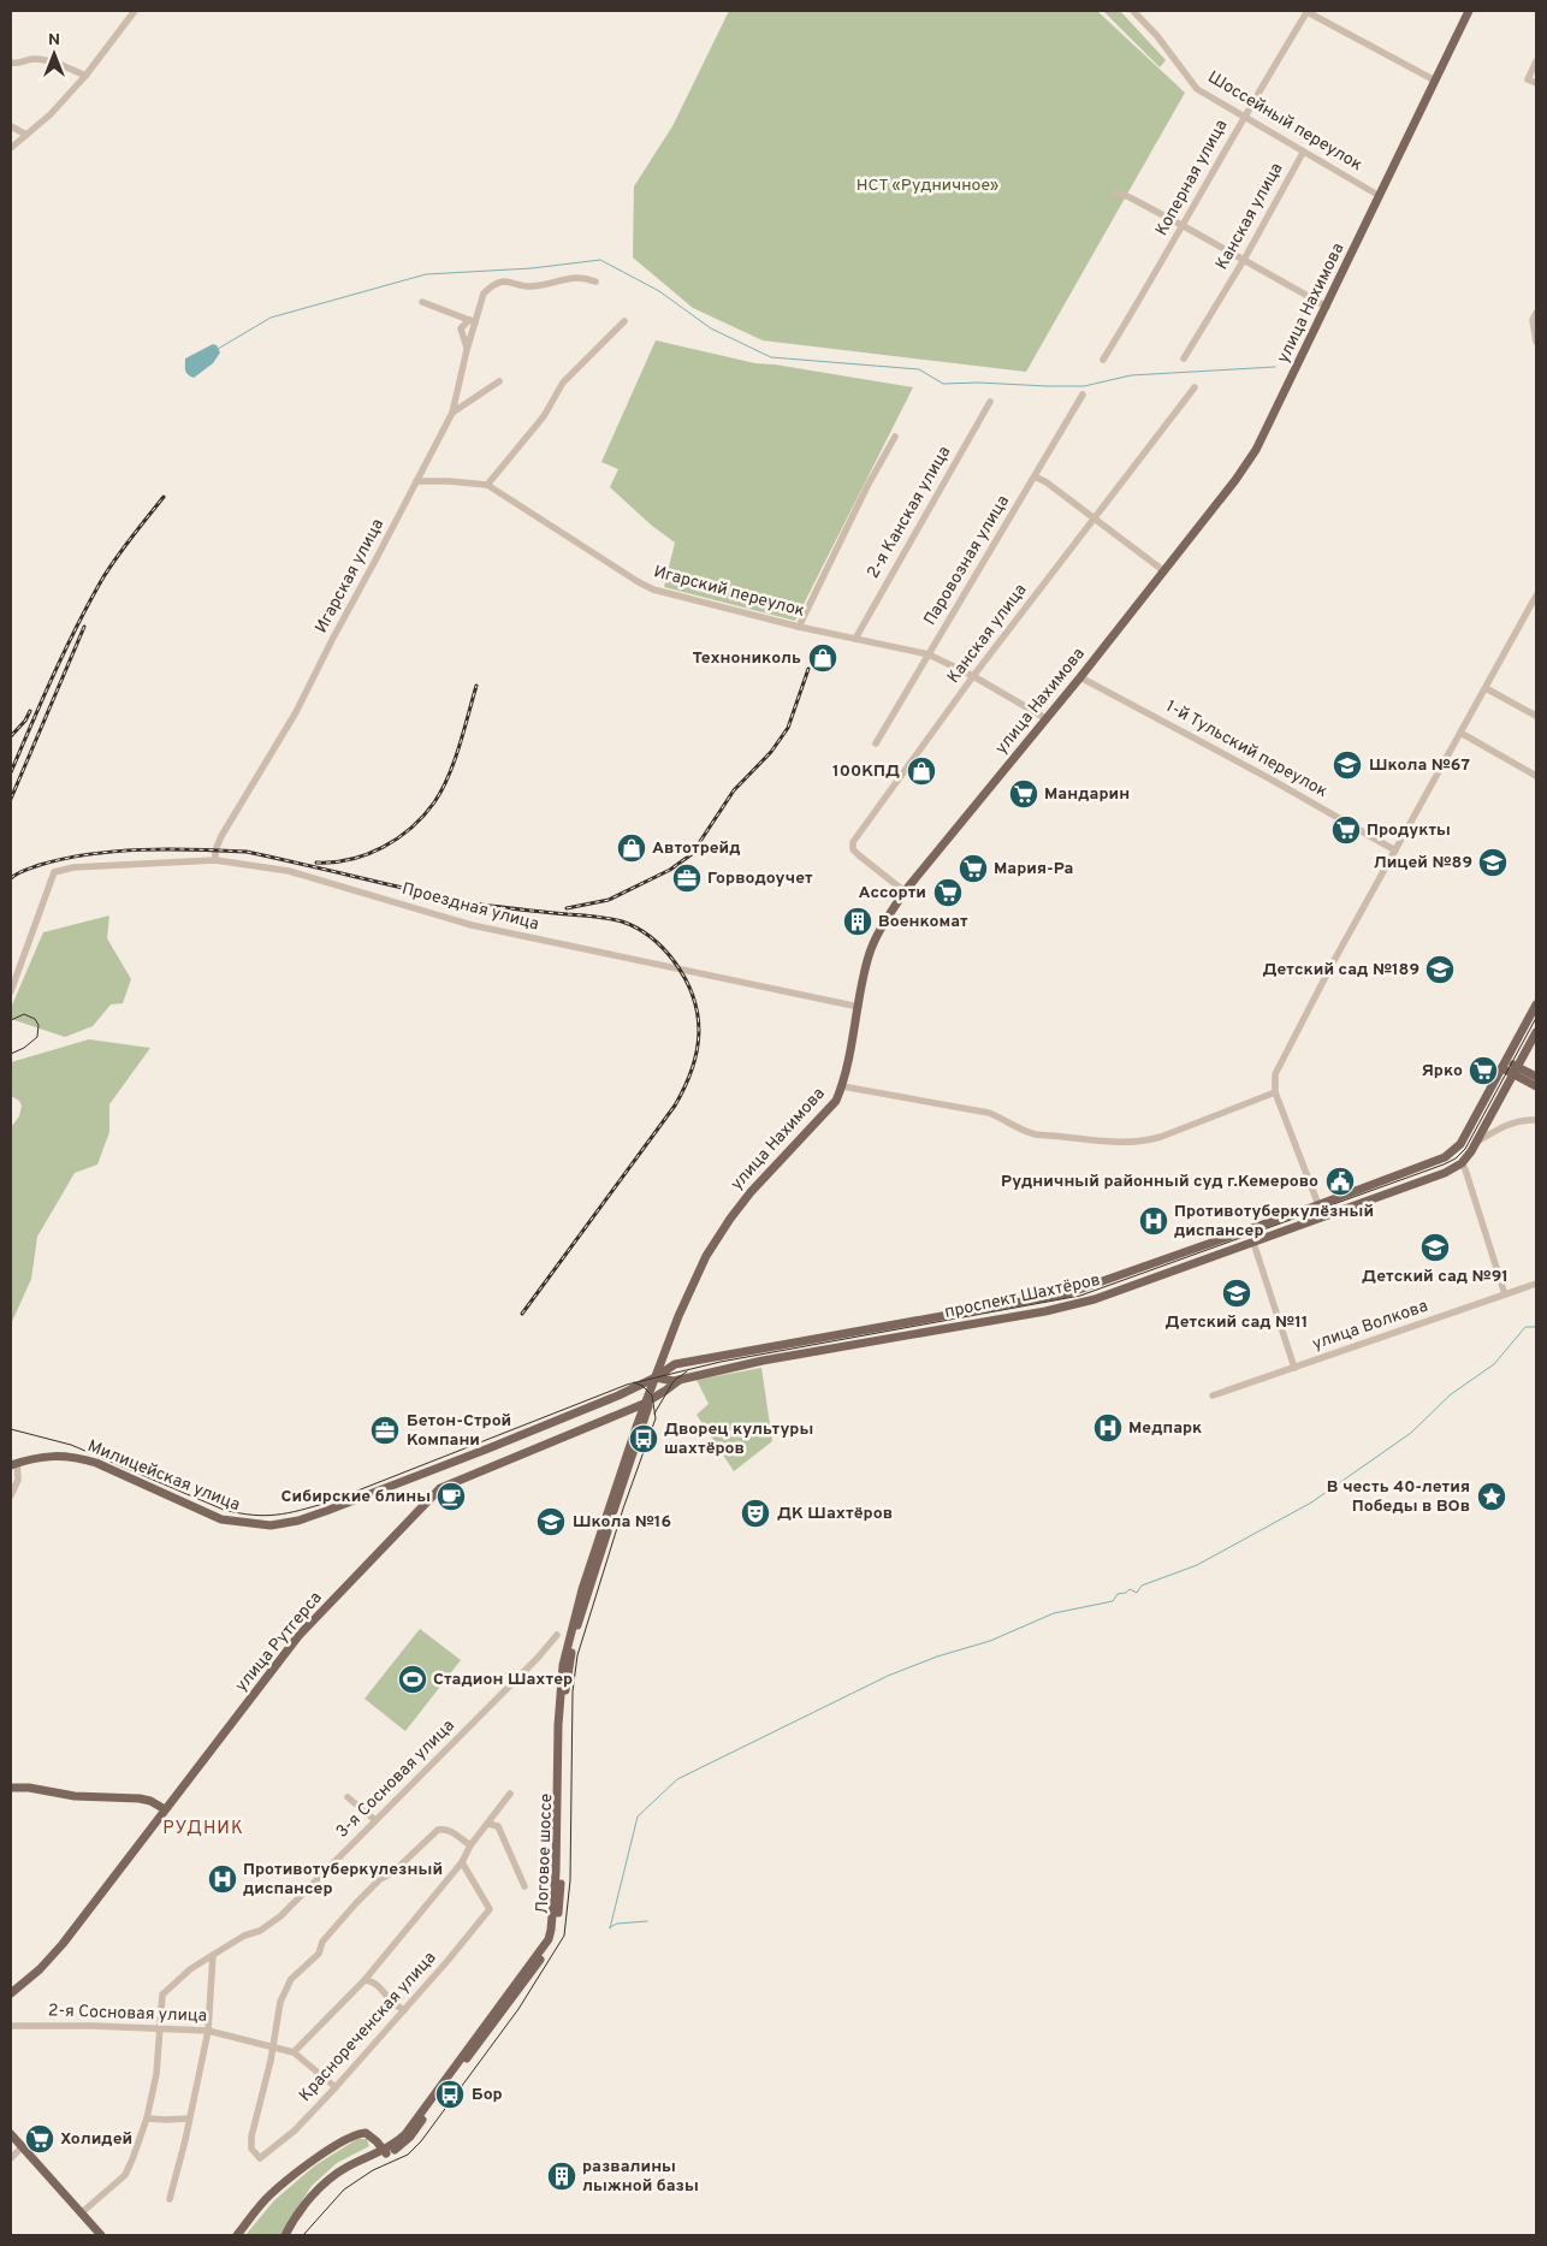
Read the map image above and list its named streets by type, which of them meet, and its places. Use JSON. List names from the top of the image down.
{
  "streets": {
    "main road": [
      "улица Нахимова",
      "проспект Шахтёров",
      "Милицейская улица",
      "улица Рутгерса",
      "Логовое шоссе"
    ],
    "street": [
      "Шоссейный переулок",
      "Коперная улица",
      "Канская улица",
      "2-я Канская улица",
      "Паровозная улица",
      "Игарская улица",
      "Игарский переулок",
      "1-й Тульский переулок",
      "Проездная улица",
      "улица Волкова",
      "3-я Сосновая улица",
      "2-я Сосновая улица",
      "Краснореченская улица"
    ]
  },
  "crossings": [
    ["Шоссейный переулок", "Коперная улица"],
    ["Шоссейный переулок", "Канская улица"],
    ["Шоссейный переулок", "улица Нахимова"],
    ["Канская улица", "улица Нахимова"],
    ["Канская улица", "Игарский переулок"],
    ["улица Нахимова", "Игарский переулок"],
    ["улица Нахимова", "1-й Тульский переулок"],
    ["улица Нахимова", "Проездная улица"],
    ["улица Нахимова", "проспект Шахтёров"],
    ["улица Нахимова", "улица Рутгерса"],
    ["улица Нахимова", "Логовое шоссе"],
    ["2-я Канская улица", "Игарский переулок"],
    ["Паровозная улица", "Игарский переулок"],
    ["Игарская улица", "Игарский переулок"],
    ["Игарская улица", "Проездная улица"],
    ["проспект Шахтёров", "улица Рутгерса"],
    ["проспект Шахтёров", "Логовое шоссе"],
    ["улица Рутгерса", "Логовое шоссе"],
    ["3-я Сосновая улица", "2-я Сосновая улица"],
    ["2-я Сосновая улица", "Краснореченская улица"]
  ],
  "districts": ["РУДНИК"],
  "parks": ["НСТ «Рудничное»"],
  "places": {
    "shop": ["Технониколь", "100КПД", "Автотрейд"],
    "school or university": [
      "Школа №67",
      "Лицей №89",
      "Детский сад №189",
      "Детский сад №91",
      "Детский сад №11",
      "Школа №16"
    ],
    "supermarket": [
      "Мандарин",
      "Продукты",
      "Мария-Ра",
      "Ассорти",
      "Ярко",
      "Холидей"
    ],
    "office": ["Горводоучет", "Бетон-Строй Компани"],
    "building": ["Военкомат", "развалины лыжной базы"],
    "public building": ["Рудничный районный суд г.Кемерово"],
    "hospital": ["Противотуберкулёзный диспансер", "Медпарк", "Противотуберкулезный диспансер"],
    "bus stop": ["Дворец культуры шахтёров", "Бор"],
    "cafe": ["Сибирские блины"],
    "place": ["В честь 40-летия Победы в ВОв"],
    "theatre": ["ДК Шахтёров"],
    "sports": ["Стадион Шахтер"]
  },
  "north": "top"
}
